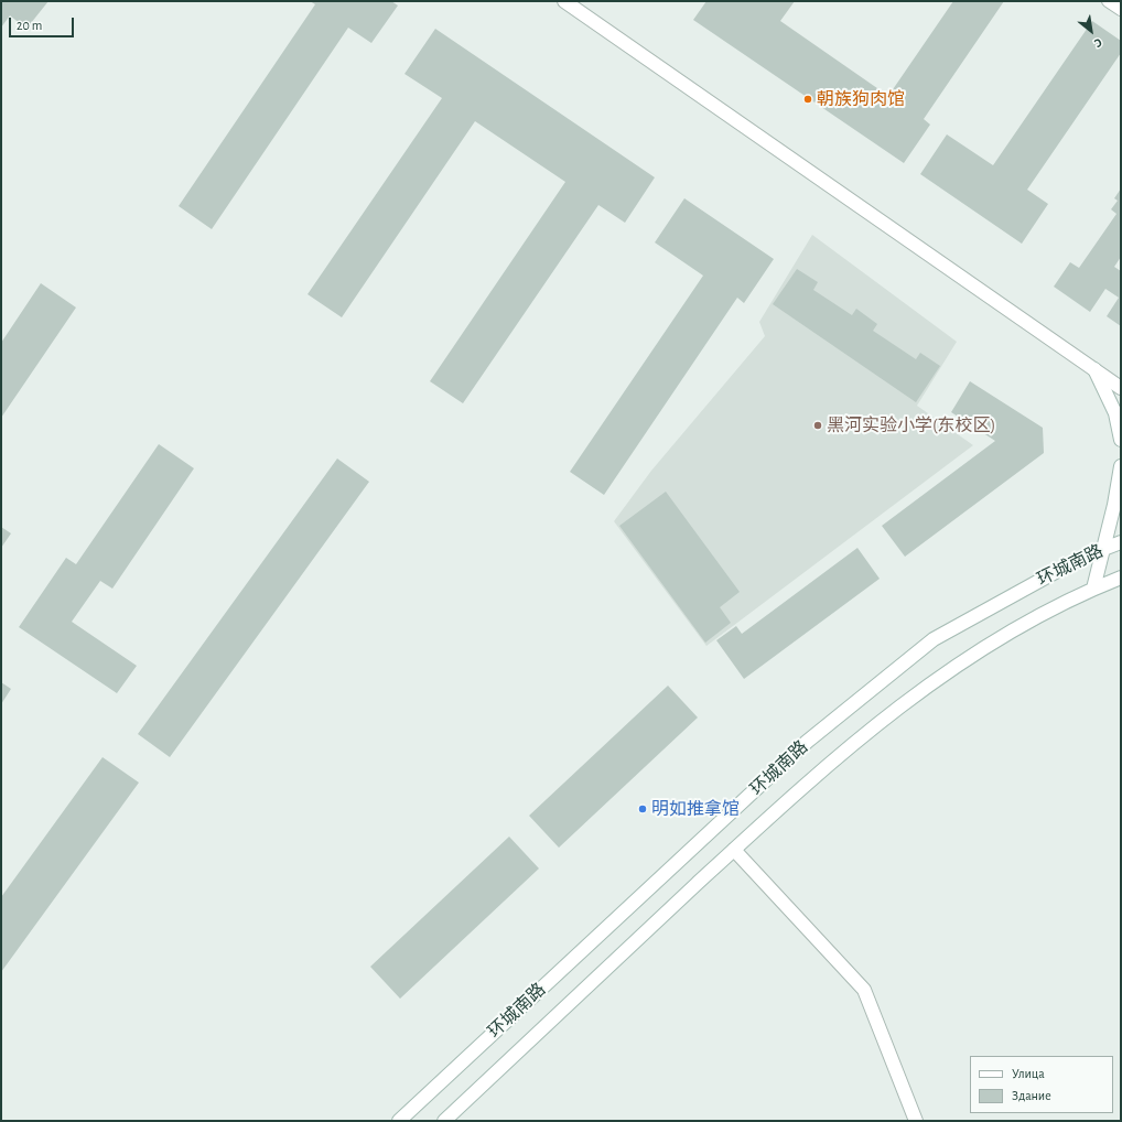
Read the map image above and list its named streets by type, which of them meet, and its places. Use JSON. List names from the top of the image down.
{
  "streets": {
    "main road": ["环城南路"]
  },
  "places": ["朝族狗肉馆", "黑河实验小学(东校区)", "明如推拿馆"],
  "legend": ["Улица", "Здание"],
  "scale_bar": "20 m",
  "north": "bottom right"
}
